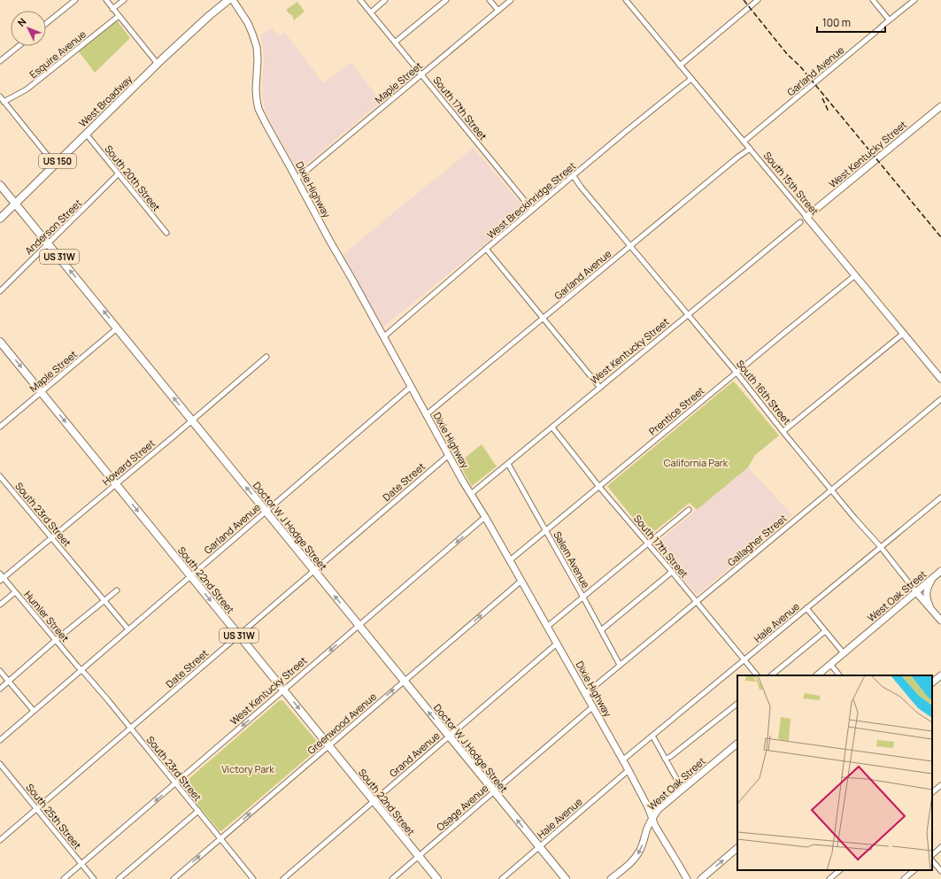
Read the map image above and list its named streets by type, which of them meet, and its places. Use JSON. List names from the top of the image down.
{
  "streets": {
    "main road": [
      "West Broadway",
      "US 150",
      "US 31W",
      "Doctor W J Hodge Street",
      "South 22nd Street"
    ],
    "street": [
      "Esquire Avenue",
      "Garland Avenue",
      "Maple Street",
      "South 17th Street",
      "West Kentucky Street",
      "South 20th Street",
      "South 15th Street",
      "Dixie Highway",
      "West Breckinridge Street",
      "Anderson Street",
      "South 16th Street",
      "Prentice Street",
      "Howard Street",
      "Date Street",
      "South 23rd Street",
      "Gallagher Street",
      "Salem Avenue",
      "West Oak Street",
      "Humler Street",
      "Hale Avenue",
      "Greenwood Avenue",
      "Grand Avenue",
      "Osage Avenue",
      "South 25th Street"
    ]
  },
  "crossings": [
    ["Garland Avenue", "South 15th Street"],
    ["Garland Avenue", "Dixie Highway"],
    ["Garland Avenue", "South 16th Street"],
    ["Garland Avenue", "South 23rd Street"],
    ["Garland Avenue", "Doctor W J Hodge Street"],
    ["Garland Avenue", "South 22nd Street"],
    ["Garland Avenue", "Humler Street"],
    ["Maple Street", "South 17th Street"],
    ["Maple Street", "Dixie Highway"],
    ["Maple Street", "Doctor W J Hodge Street"],
    ["Maple Street", "South 22nd Street"],
    ["West Broadway", "South 20th Street"],
    ["West Broadway", "Doctor W J Hodge Street"],
    ["South 17th Street", "West Kentucky Street"],
    ["South 17th Street", "West Breckinridge Street"],
    ["South 17th Street", "Prentice Street"],
    ["South 17th Street", "Gallagher Street"],
    ["South 17th Street", "Hale Avenue"],
    ["West Kentucky Street", "South 15th Street"],
    ["West Kentucky Street", "Dixie Highway"],
    ["West Kentucky Street", "South 16th Street"],
    ["West Kentucky Street", "South 23rd Street"],
    ["West Kentucky Street", "Doctor W J Hodge Street"],
    ["West Kentucky Street", "Salem Avenue"],
    ["West Kentucky Street", "South 22nd Street"],
    ["West Kentucky Street", "South 25th Street"],
    ["South 20th Street", "Anderson Street"],
    ["South 15th Street", "West Breckinridge Street"],
    ["South 15th Street", "Prentice Street"],
    ["Dixie Highway", "West Breckinridge Street"],
    ["Dixie Highway", "Prentice Street"],
    ["Dixie Highway", "Date Street"],
    ["Dixie Highway", "Gallagher Street"],
    ["Dixie Highway", "West Oak Street"],
    ["Dixie Highway", "Hale Avenue"],
    ["Dixie Highway", "Greenwood Avenue"],
    ["Dixie Highway", "Grand Avenue"],
    ["Dixie Highway", "Osage Avenue"],
    ["West Breckinridge Street", "South 16th Street"],
    ["Anderson Street", "Doctor W J Hodge Street"],
    ["South 16th Street", "Prentice Street"],
    ["South 16th Street", "Gallagher Street"],
    ["South 16th Street", "West Oak Street"],
    ["South 16th Street", "Hale Avenue"],
    ["Prentice Street", "Salem Avenue"],
    ["Howard Street", "South 23rd Street"],
    ["Howard Street", "Doctor W J Hodge Street"],
    ["Howard Street", "South 22nd Street"],
    ["Howard Street", "Humler Street"],
    ["Date Street", "South 23rd Street"],
    ["Date Street", "Doctor W J Hodge Street"],
    ["Date Street", "South 22nd Street"],
    ["Date Street", "South 25th Street"],
    ["South 23rd Street", "Humler Street"],
    ["South 23rd Street", "Greenwood Avenue"],
    ["Doctor W J Hodge Street", "Hale Avenue"],
    ["Doctor W J Hodge Street", "Greenwood Avenue"],
    ["Doctor W J Hodge Street", "Grand Avenue"],
    ["Doctor W J Hodge Street", "Osage Avenue"],
    ["Gallagher Street", "Salem Avenue"],
    ["South 22nd Street", "Greenwood Avenue"],
    ["South 22nd Street", "Grand Avenue"],
    ["South 22nd Street", "Osage Avenue"]
  ],
  "one_way": [
    "West Kentucky Street",
    "Doctor W J Hodge Street",
    "South 22nd Street",
    "Greenwood Avenue"
  ],
  "parks": ["California Park", "Victory Park"],
  "scale_bar": "100 m",
  "north": "top left"
}
